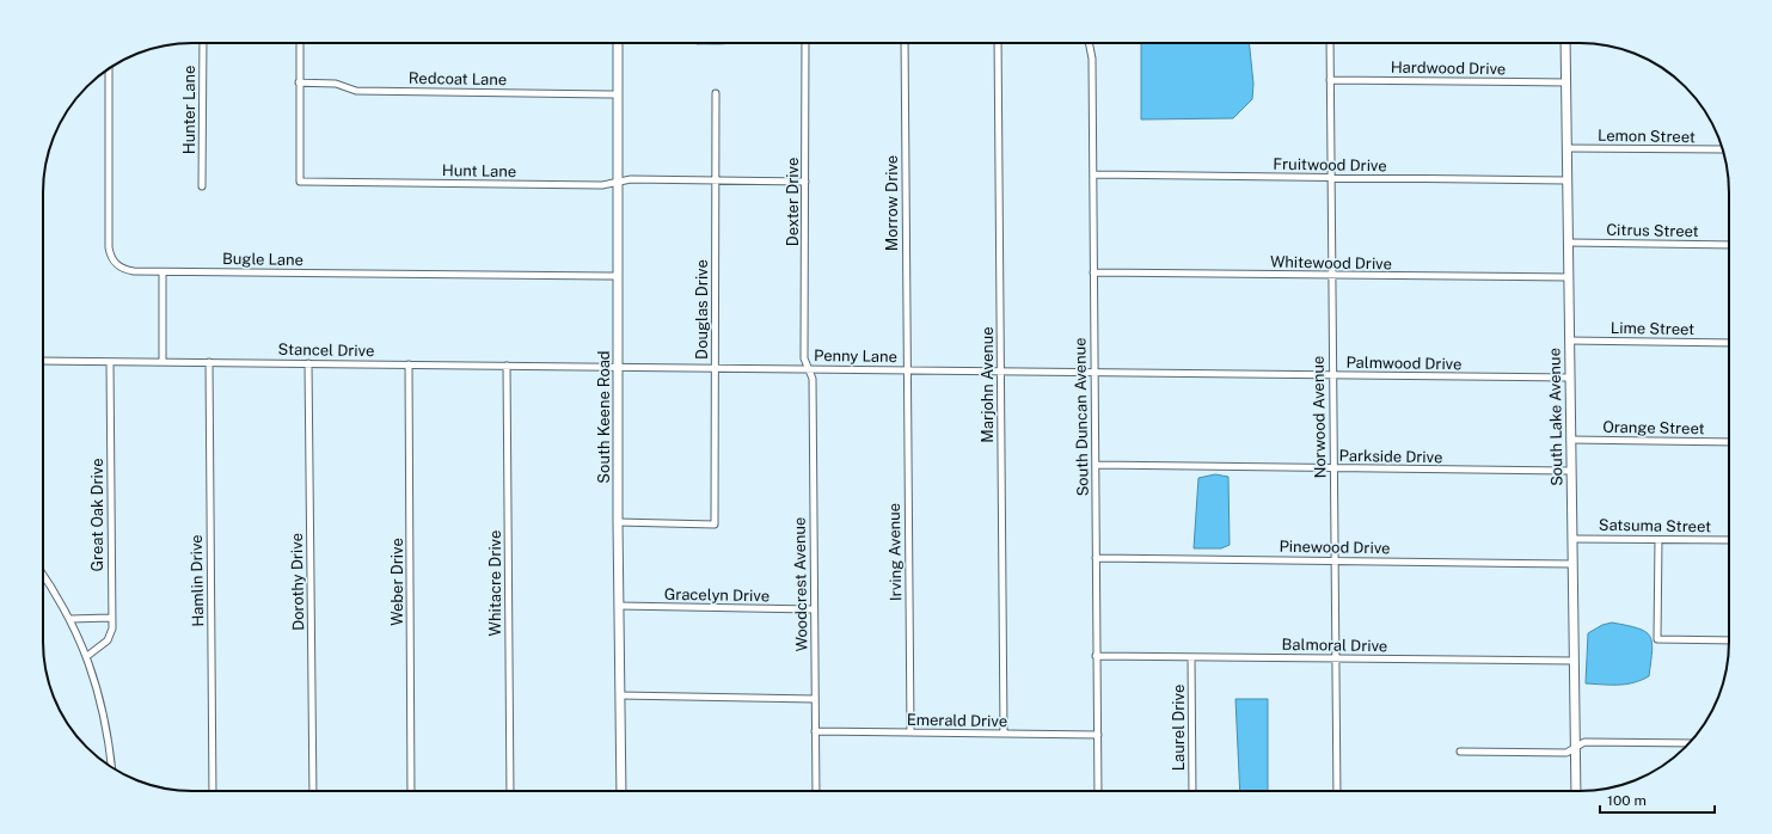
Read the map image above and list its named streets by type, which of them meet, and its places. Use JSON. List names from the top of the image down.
{
  "streets": {
    "street": [
      "Hardwood Drive",
      "Redcoat Lane",
      "Hunter Lane",
      "Lemon Street",
      "Fruitwood Drive",
      "Hunt Lane",
      "Dexter Drive",
      "Morrow Drive",
      "Citrus Street",
      "Bugle Lane",
      "Whitewood Drive",
      "Douglas Drive",
      "Lime Street",
      "Stancel Drive",
      "Penny Lane",
      "Palmwood Drive",
      "Marjohn Avenue",
      "South Keene Road",
      "South Duncan Avenue",
      "Norwood Avenue",
      "South Lake Avenue",
      "Orange Street",
      "Parkside Drive",
      "Great Oak Drive",
      "Satsuma Street",
      "Pinewood Drive",
      "Irving Avenue",
      "Hamlin Drive",
      "Dorothy Drive",
      "Weber Drive",
      "Whitacre Drive",
      "Woodcrest Avenue",
      "Gracelyn Drive",
      "Balmoral Drive",
      "Emerald Drive",
      "Laurel Drive"
    ]
  },
  "crossings": [
    ["Hardwood Drive", "Norwood Avenue"],
    ["Hardwood Drive", "South Lake Avenue"],
    ["Redcoat Lane", "Hunt Lane"],
    ["Redcoat Lane", "South Keene Road"],
    ["Lemon Street", "South Lake Avenue"],
    ["Fruitwood Drive", "South Duncan Avenue"],
    ["Fruitwood Drive", "Norwood Avenue"],
    ["Fruitwood Drive", "South Lake Avenue"],
    ["Hunt Lane", "Dexter Drive"],
    ["Hunt Lane", "Douglas Drive"],
    ["Hunt Lane", "South Keene Road"],
    ["Dexter Drive", "Penny Lane"],
    ["Dexter Drive", "Woodcrest Avenue"],
    ["Morrow Drive", "Penny Lane"],
    ["Morrow Drive", "Irving Avenue"],
    ["Citrus Street", "South Lake Avenue"],
    ["Bugle Lane", "South Keene Road"],
    ["Whitewood Drive", "South Duncan Avenue"],
    ["Whitewood Drive", "Norwood Avenue"],
    ["Whitewood Drive", "South Lake Avenue"],
    ["Douglas Drive", "Penny Lane"],
    ["Douglas Drive", "South Keene Road"],
    ["Lime Street", "South Lake Avenue"],
    ["Stancel Drive", "Penny Lane"],
    ["Stancel Drive", "South Keene Road"],
    ["Stancel Drive", "Great Oak Drive"],
    ["Stancel Drive", "Hamlin Drive"],
    ["Stancel Drive", "Dorothy Drive"],
    ["Stancel Drive", "Weber Drive"],
    ["Stancel Drive", "Whitacre Drive"],
    ["Penny Lane", "Palmwood Drive"],
    ["Penny Lane", "Marjohn Avenue"],
    ["Penny Lane", "South Keene Road"],
    ["Penny Lane", "South Duncan Avenue"],
    ["Penny Lane", "Irving Avenue"],
    ["Penny Lane", "Woodcrest Avenue"],
    ["Palmwood Drive", "South Duncan Avenue"],
    ["Palmwood Drive", "Norwood Avenue"],
    ["Palmwood Drive", "South Lake Avenue"],
    ["Marjohn Avenue", "Emerald Drive"],
    ["South Keene Road", "Gracelyn Drive"],
    ["South Duncan Avenue", "Parkside Drive"],
    ["South Duncan Avenue", "Pinewood Drive"],
    ["South Duncan Avenue", "Balmoral Drive"],
    ["South Duncan Avenue", "Emerald Drive"],
    ["Norwood Avenue", "Parkside Drive"],
    ["Norwood Avenue", "Pinewood Drive"],
    ["Norwood Avenue", "Balmoral Drive"],
    ["South Lake Avenue", "Orange Street"],
    ["South Lake Avenue", "Parkside Drive"],
    ["South Lake Avenue", "Satsuma Street"],
    ["South Lake Avenue", "Pinewood Drive"],
    ["South Lake Avenue", "Balmoral Drive"],
    ["Irving Avenue", "Emerald Drive"],
    ["Woodcrest Avenue", "Gracelyn Drive"],
    ["Woodcrest Avenue", "Emerald Drive"],
    ["Balmoral Drive", "Laurel Drive"]
  ],
  "scale_bar": "100 m"
}
